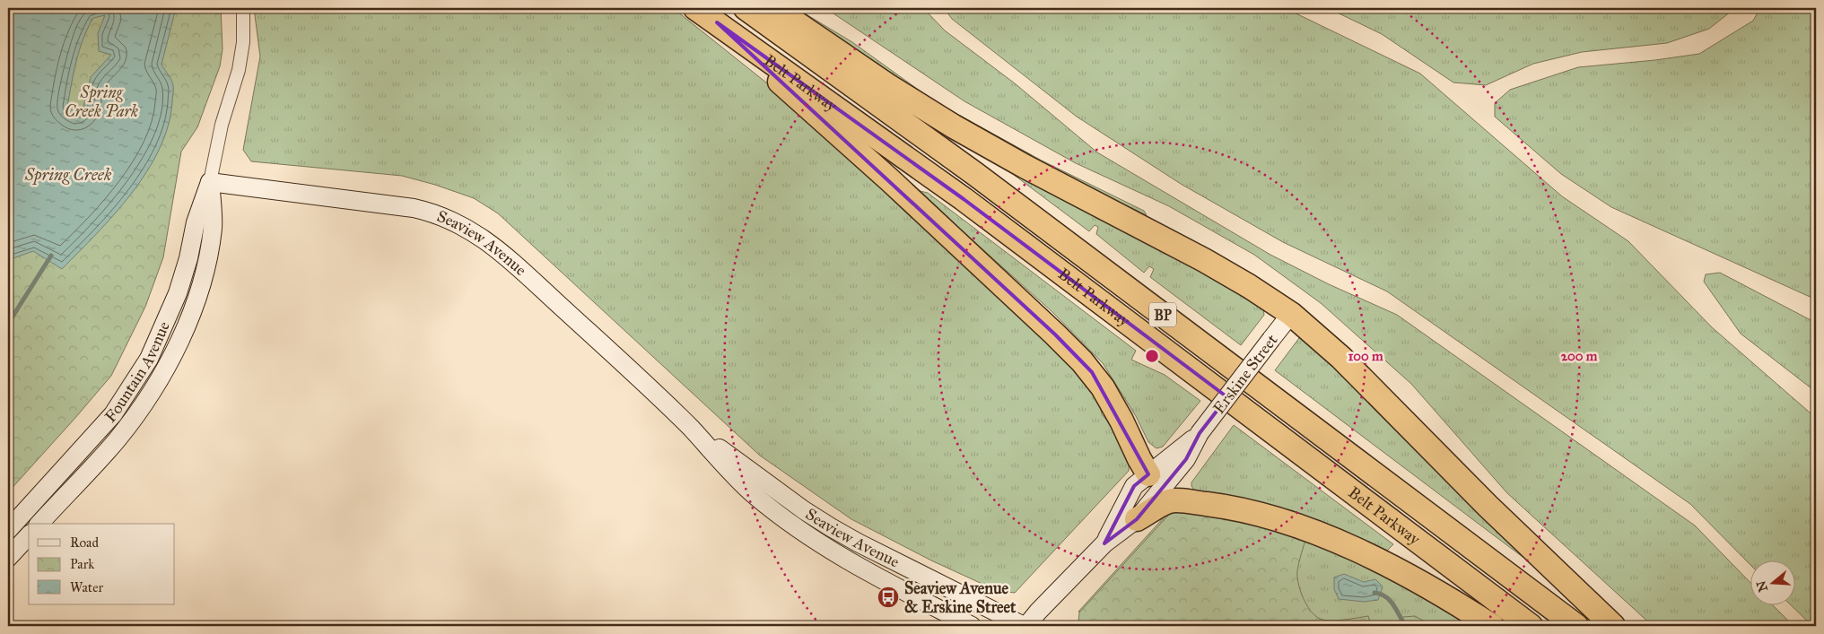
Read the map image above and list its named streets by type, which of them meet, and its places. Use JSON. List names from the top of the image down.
{
  "streets": {
    "highway": ["Belt Parkway", "BP"],
    "main road": ["Seaview Avenue", "Fountain Avenue", "Erskine Street"]
  },
  "crossings": [
    ["Seaview Avenue", "Fountain Avenue"],
    ["Seaview Avenue", "Erskine Street"]
  ],
  "water": ["Spring Creek"],
  "parks": ["Spring Creek Park"],
  "places": {
    "bus stop": ["Seaview Avenue & Erskine Street"]
  },
  "legend": ["Road", "Park", "Water"],
  "north": "left",
  "rings": ["100 m", "200 m"]
}
